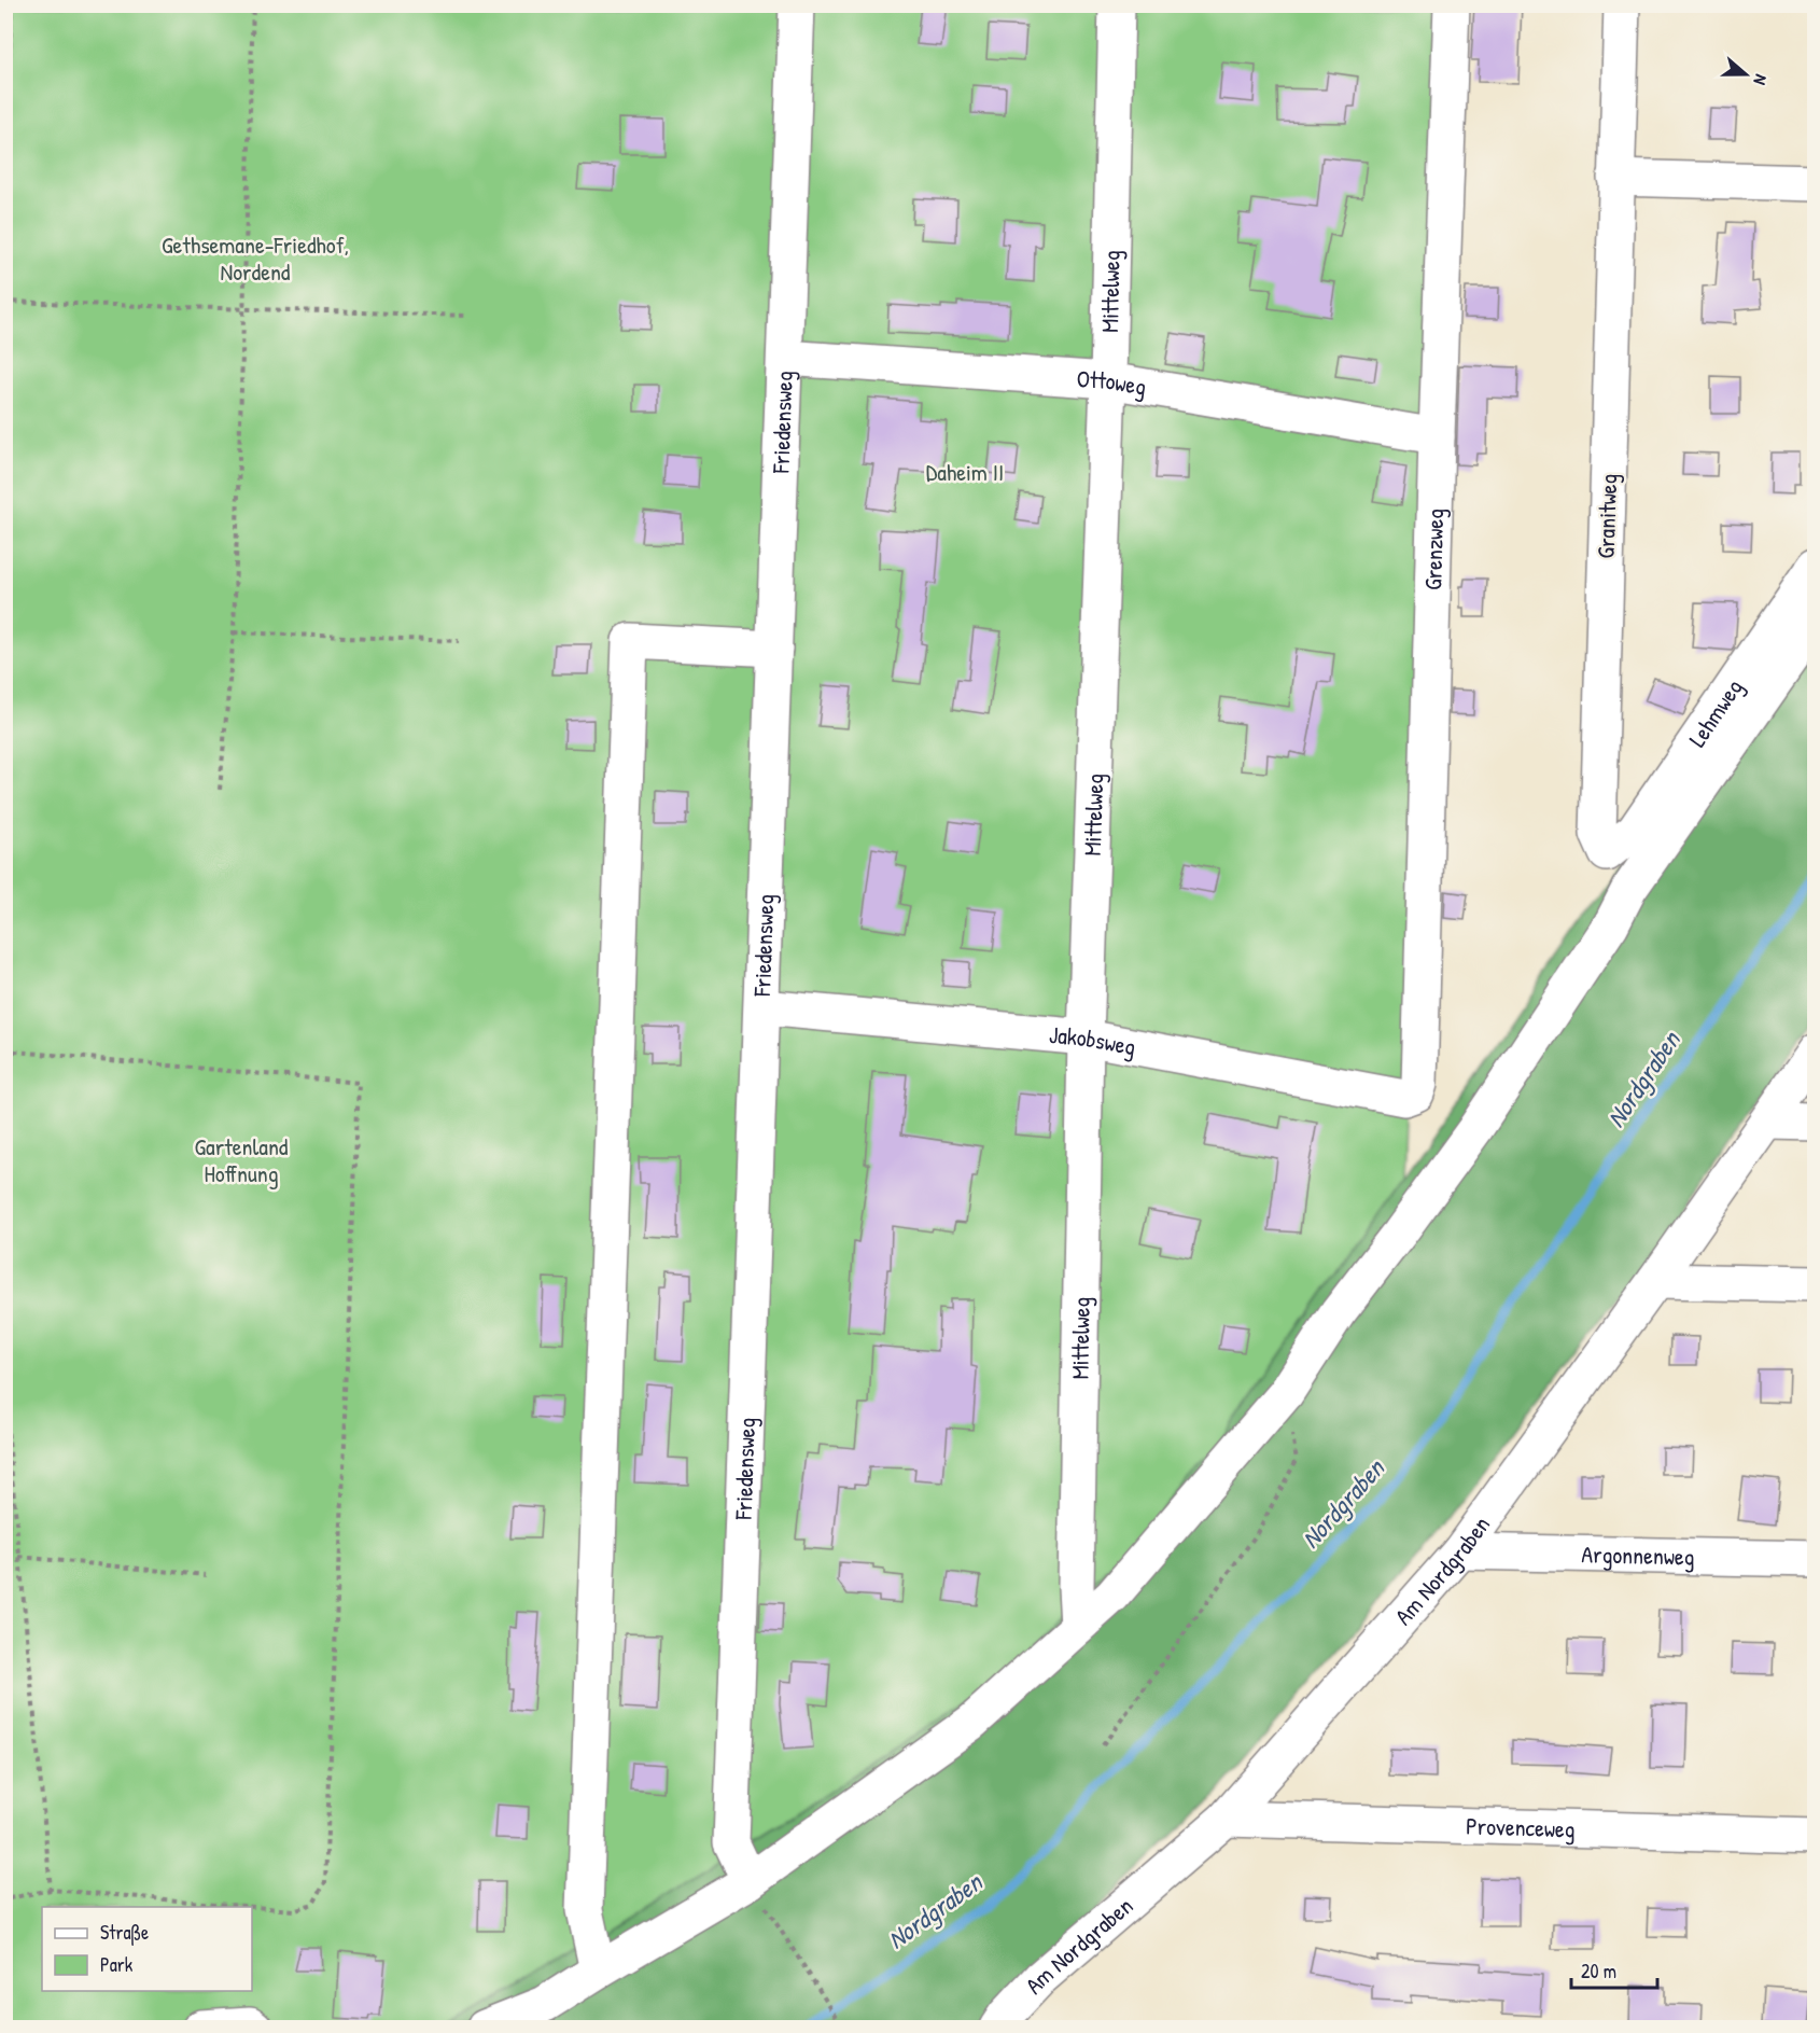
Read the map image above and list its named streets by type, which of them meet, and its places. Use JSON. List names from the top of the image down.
{
  "streets": {
    "street": [
      "Mittelweg",
      "Ottoweg",
      "Friedensweg",
      "Granitweg",
      "Grenzweg",
      "Lehmweg",
      "Jakobsweg",
      "Argonnenweg",
      "Am Nordgraben",
      "Provenceweg"
    ]
  },
  "crossings": [
    ["Mittelweg", "Ottoweg"],
    ["Mittelweg", "Jakobsweg"],
    ["Ottoweg", "Friedensweg"],
    ["Ottoweg", "Grenzweg"],
    ["Friedensweg", "Jakobsweg"],
    ["Granitweg", "Lehmweg"],
    ["Grenzweg", "Jakobsweg"],
    ["Argonnenweg", "Am Nordgraben"],
    ["Am Nordgraben", "Provenceweg"]
  ],
  "water": ["Nordgraben"],
  "parks": ["Gethsemane-Friedhof, Nordend", "Daheim II", "Gartenland Hoffnung"],
  "legend": ["Straße", "Park"],
  "scale_bar": "20 m",
  "north": "right"
}
